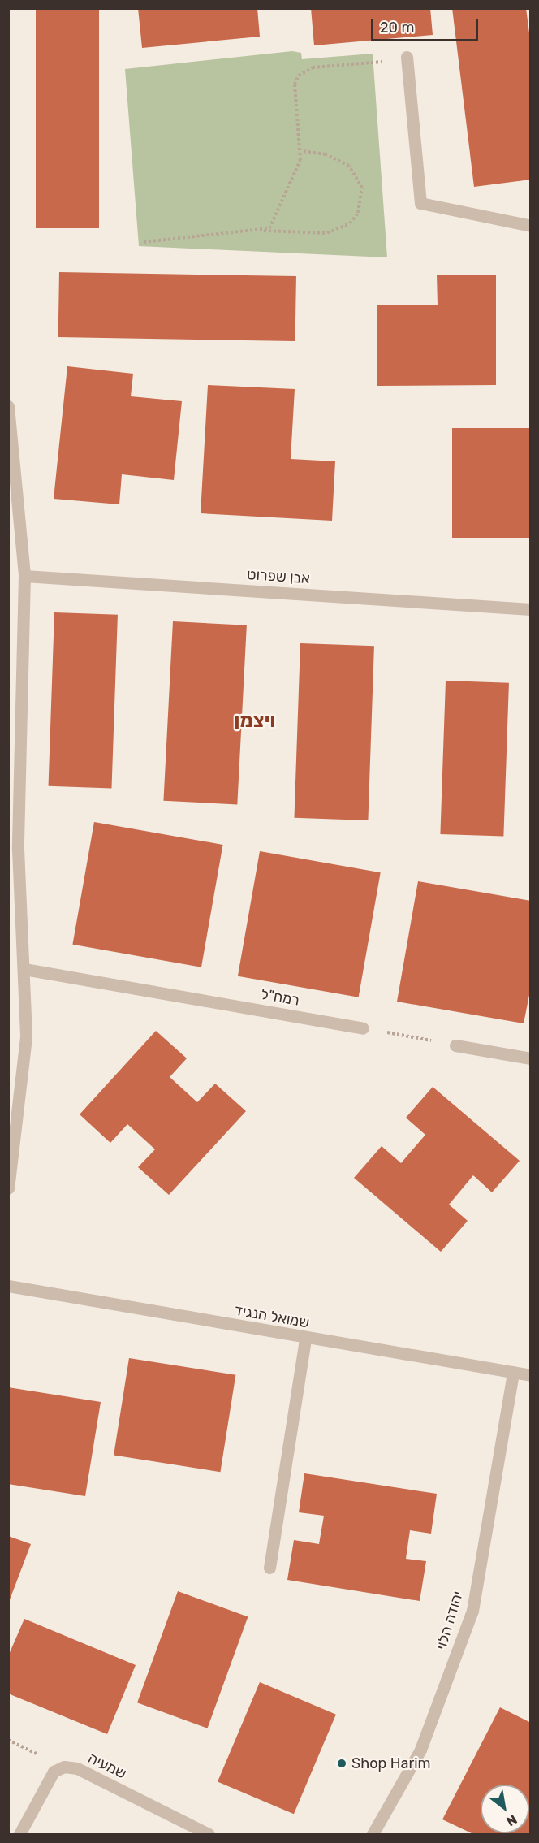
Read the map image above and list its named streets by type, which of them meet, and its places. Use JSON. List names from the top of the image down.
{
  "streets": {
    "street": [
      "אבן שפרוט",
      "רמח\"ל",
      "שמואל הנגיד",
      "יהודה הלוי",
      "שמעיה"
    ]
  },
  "crossings": [
    ["שמואל הנגיד", "יהודה הלוי"]
  ],
  "districts": ["ויצמן"],
  "places": ["Shop Harim"],
  "scale_bar": "20 m",
  "north": "bottom right"
}
